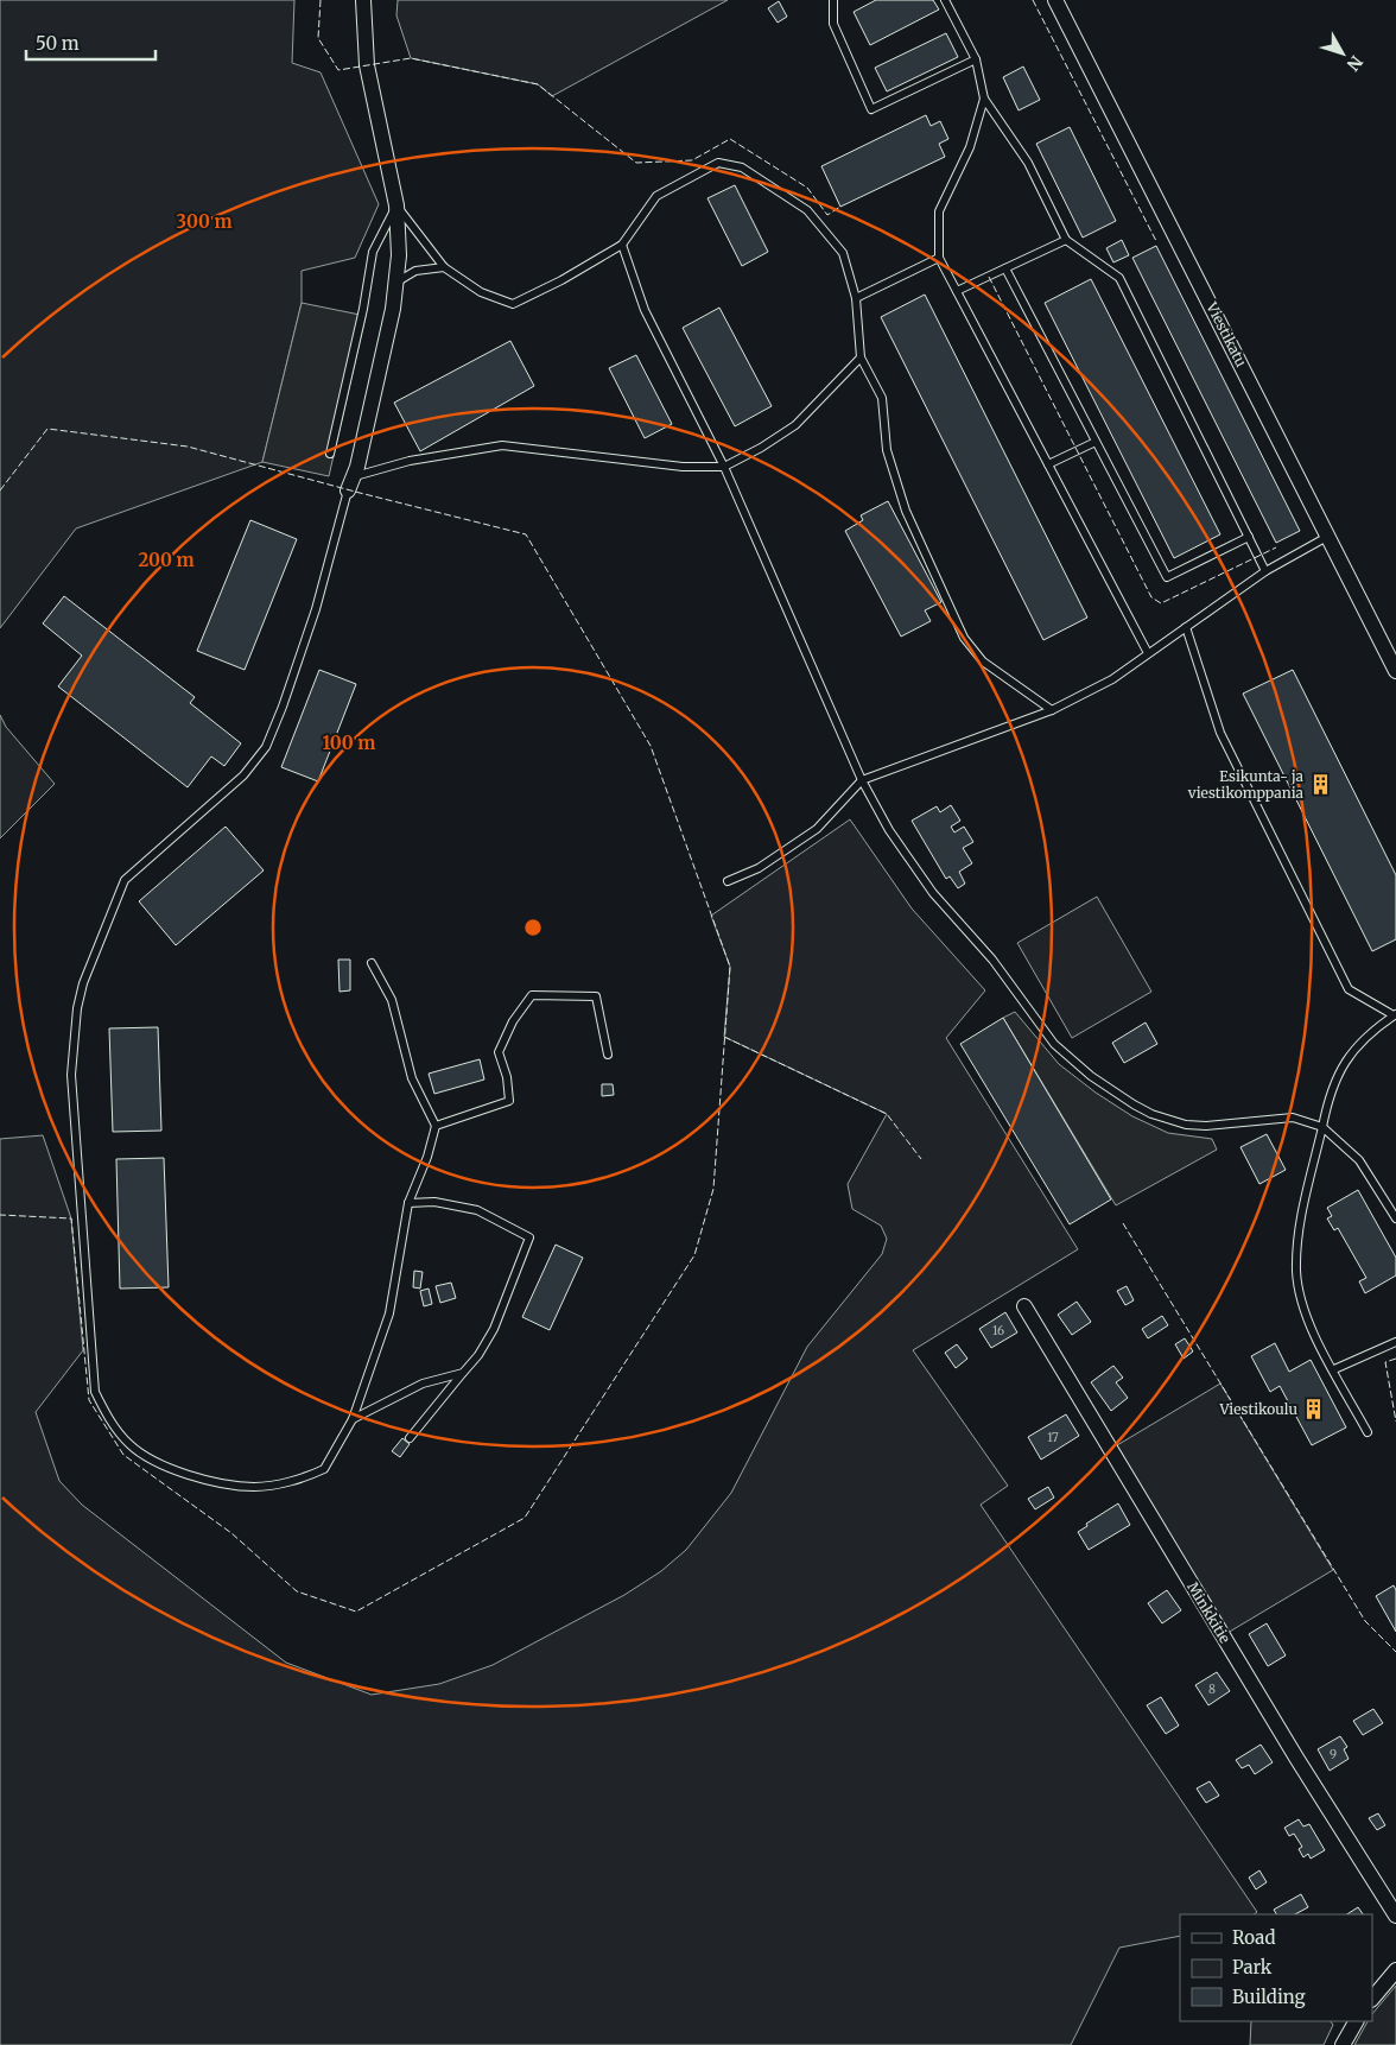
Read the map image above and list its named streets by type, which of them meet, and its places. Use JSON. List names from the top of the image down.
{
  "streets": {
    "street": ["Viestikatu", "Minkkitie"]
  },
  "places": {
    "building": ["Esikunta- ja viestikomppania", "Viestikoulu"]
  },
  "house_numbers": [
    "16",
    "17",
    "8",
    "9"
  ],
  "legend": ["Road", "Park", "Building"],
  "scale_bar": "50 m",
  "north": "bottom right",
  "rings": ["300 m", "200 m", "100 m"]
}
